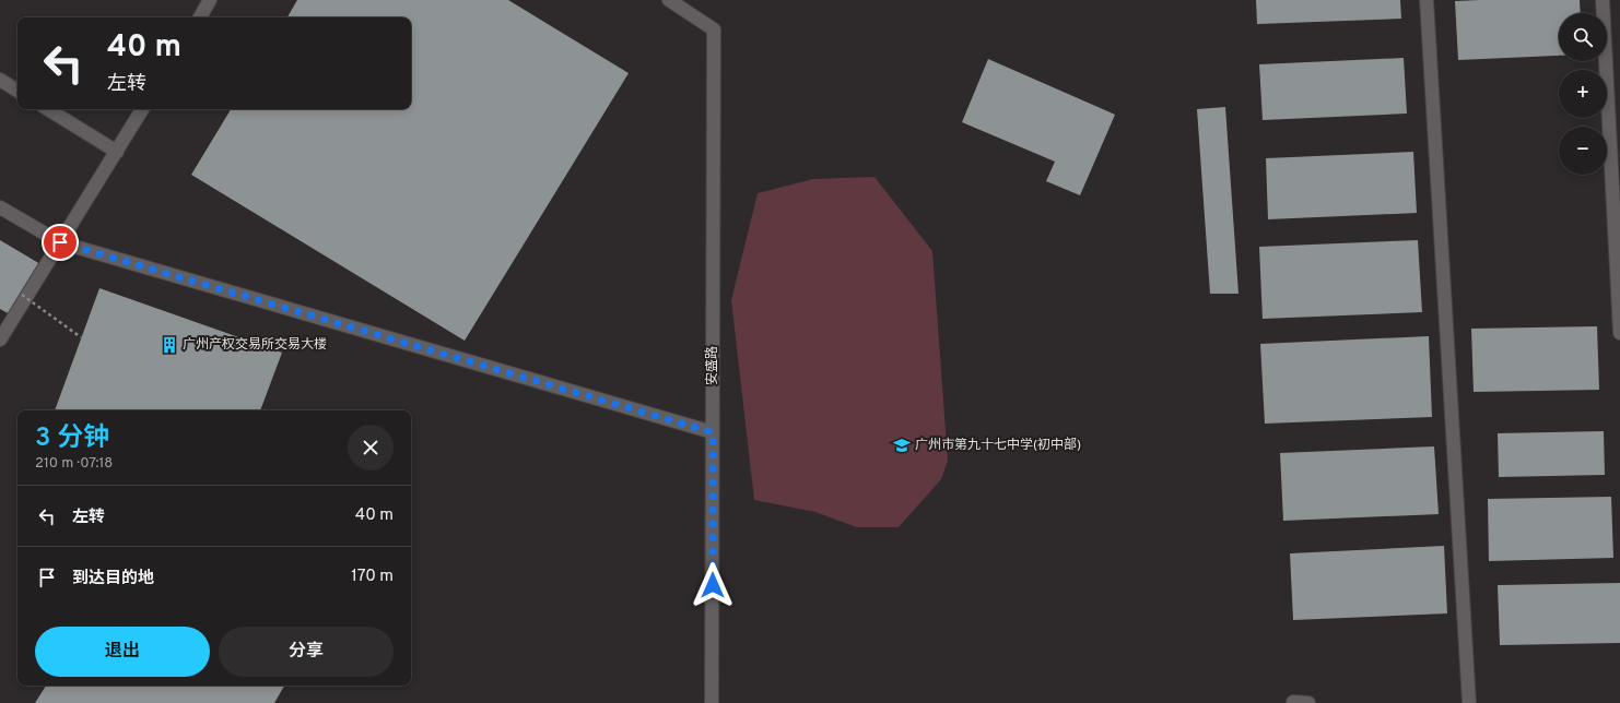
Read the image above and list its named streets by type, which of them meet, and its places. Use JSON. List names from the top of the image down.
{
  "streets": {
    "street": ["安盛路"]
  },
  "places": {
    "building": ["广州产权交易所交易大楼"],
    "school or university": ["广州市第九十七中学(初中部)"]
  },
  "page": {
    "map_buttons": ["+", "−"],
    "turn": ["40 m", "左转"],
    "heading": ["3 分钟", "210 m · 07:18"],
    "list": [
      {
        "name": "左转",
        "value": "40 m"
      },
      {
        "name": "到达目的地",
        "value": "170 m"
      }
    ],
    "buttons": ["退出", "分享"]
  }
}
